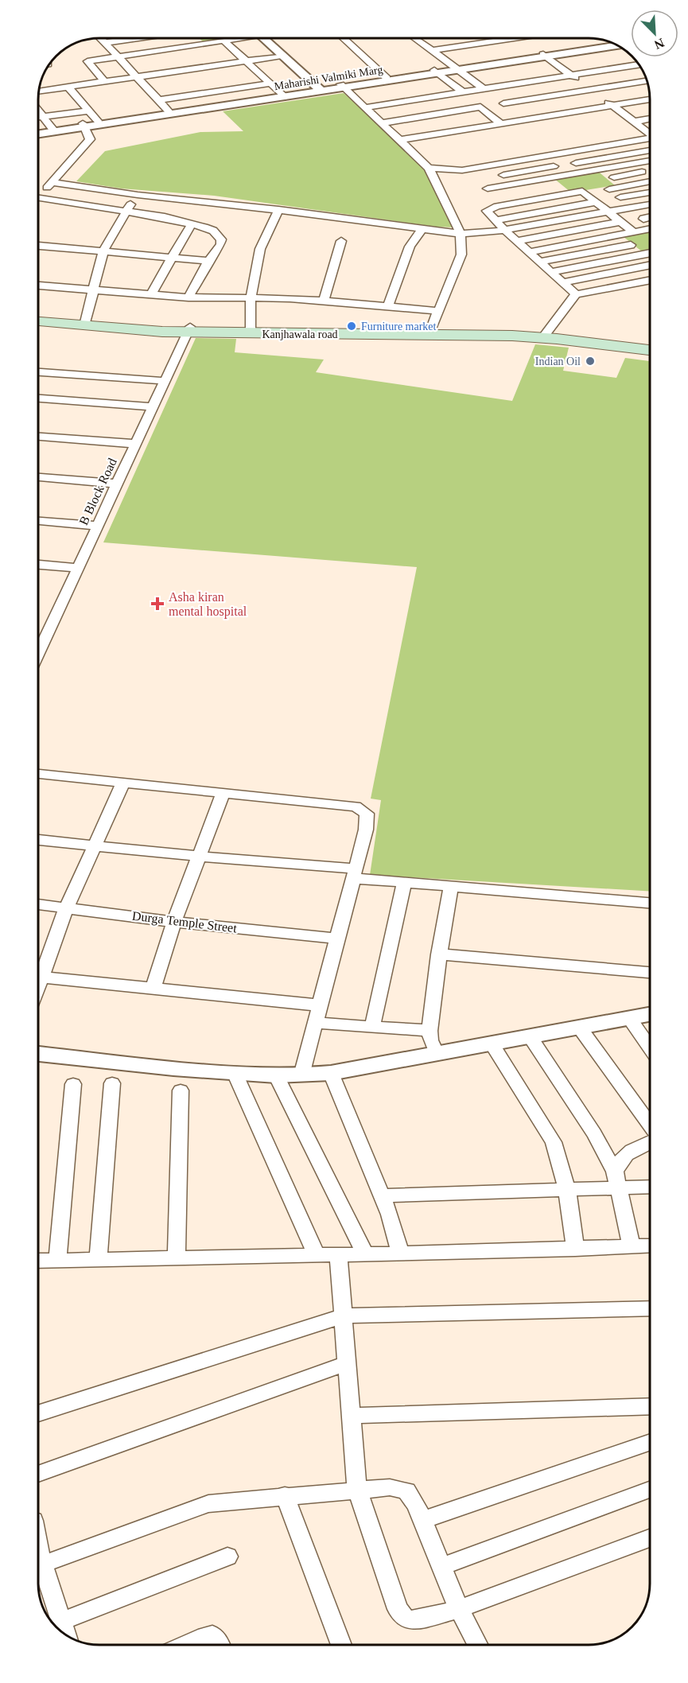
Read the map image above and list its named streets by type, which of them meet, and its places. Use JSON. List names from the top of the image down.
{
  "streets": {
    "main road": ["Kanjhawala road"],
    "street": ["Maharishi Valmiki Marg", "B Block Road", "Durga Temple Street"]
  },
  "crossings": [
    ["Kanjhawala road", "B Block Road"]
  ],
  "places": {
    "other": ["Furniture market", "Indian Oil"],
    "health": ["Asha kiran mental hospital"]
  },
  "north": "bottom right"
}
